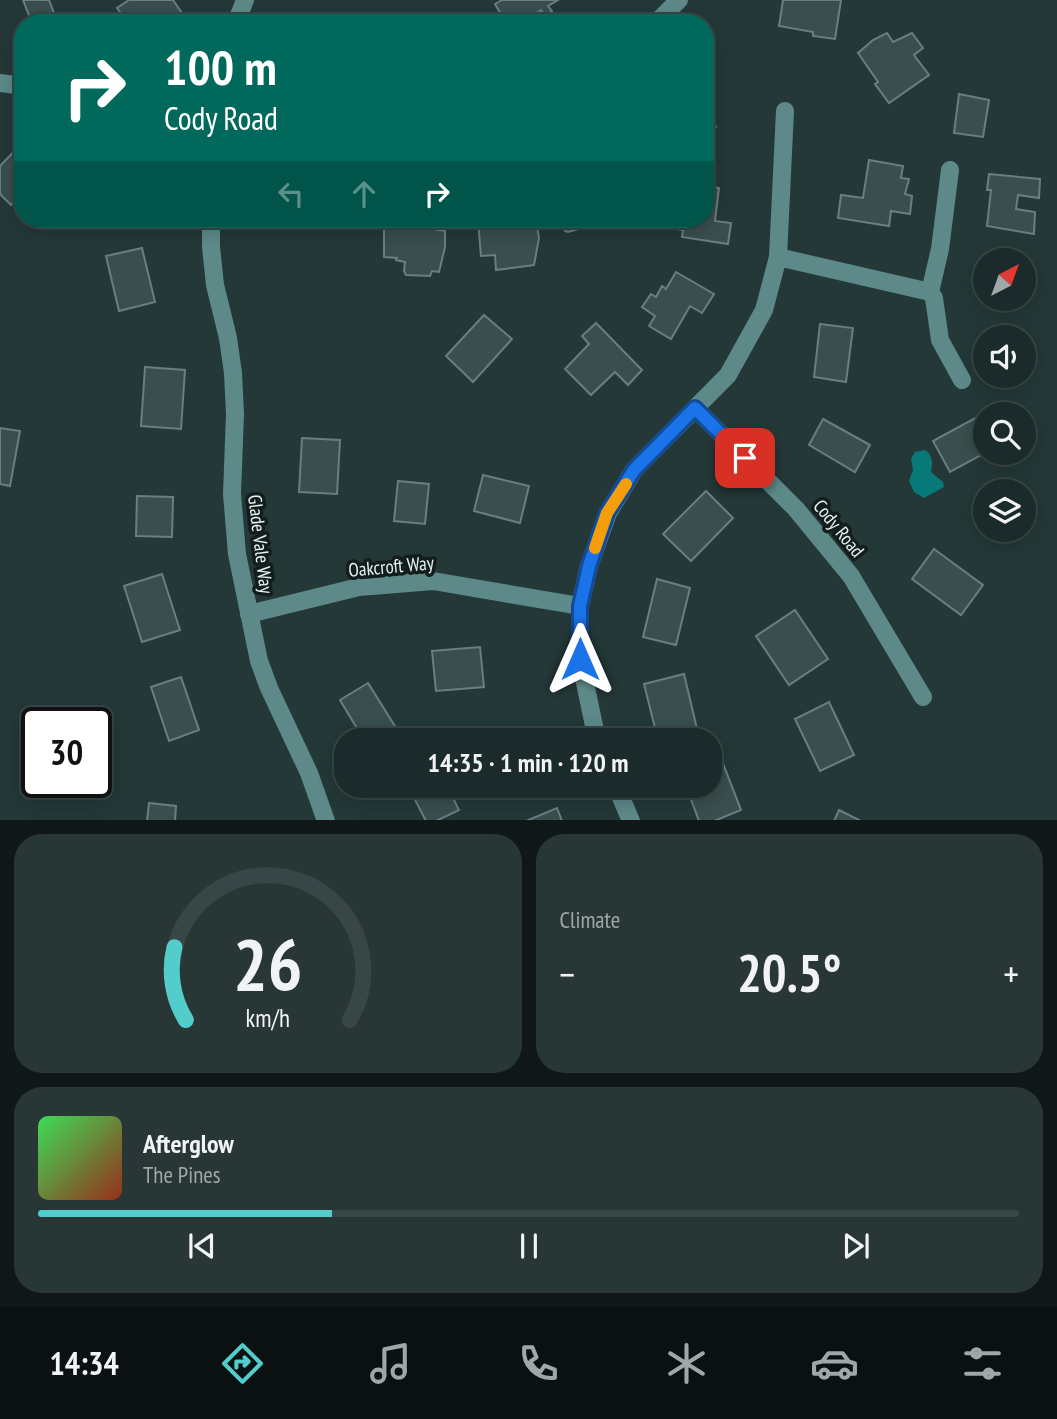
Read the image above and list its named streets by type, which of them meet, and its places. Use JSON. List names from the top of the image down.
{
  "streets": {
    "street": ["Cody Road", "Glade Vale Way", "Oakcroft Way"]
  },
  "crossings": [
    ["Glade Vale Way", "Oakcroft Way"]
  ],
  "north": "top right",
  "page": {
    "turn": ["100 m", "Cody Road"],
    "limit": "30",
    "trip": "14:35 · 1 min · 120 m",
    "tile": "Climate",
    "heat": ["−", "20.5°", "+"],
    "song": ["Afterglow", "The Pines"],
    "tabs": "14:34",
    "gauge": ["26", "km/h"]
  }
}
